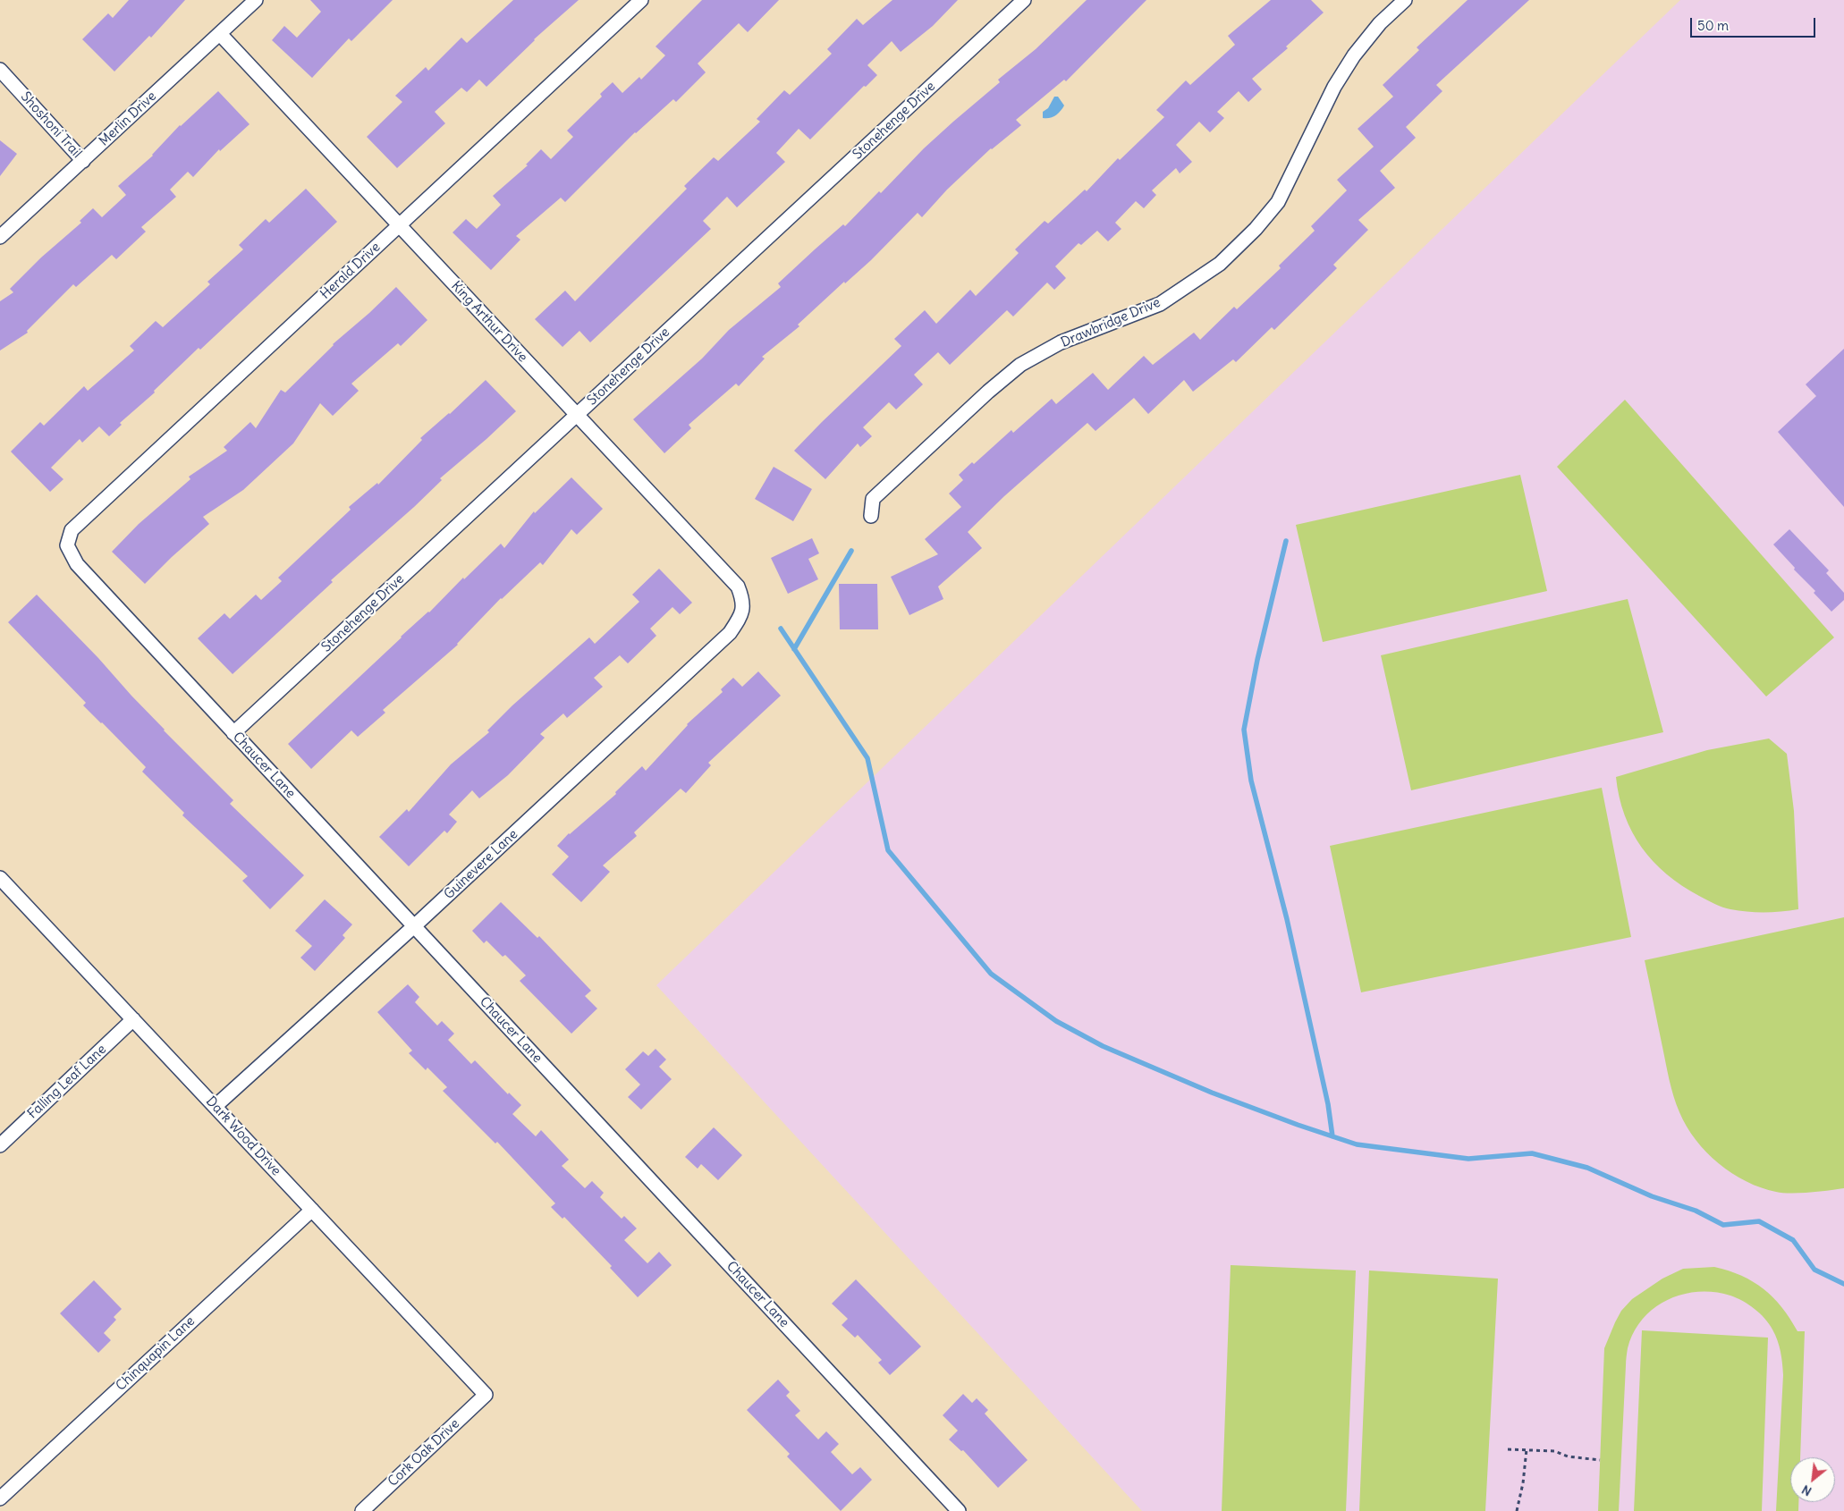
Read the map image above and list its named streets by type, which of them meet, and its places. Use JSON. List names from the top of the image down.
{
  "streets": {
    "street": [
      "Merlin Drive",
      "Stonehenge Drive",
      "Shoshoni Trail",
      "Herald Drive",
      "King Arthur Drive",
      "Drawbridge Drive",
      "Chaucer Lane",
      "Guinevere Lane",
      "Falling Leaf Lane",
      "Dark Wood Drive",
      "Chinquapin Lane",
      "Cork Oak Drive"
    ]
  },
  "crossings": [
    ["Merlin Drive", "Shoshoni Trail"],
    ["Merlin Drive", "King Arthur Drive"],
    ["Stonehenge Drive", "King Arthur Drive"],
    ["Stonehenge Drive", "Chaucer Lane"],
    ["Herald Drive", "King Arthur Drive"],
    ["Herald Drive", "Chaucer Lane"],
    ["King Arthur Drive", "Guinevere Lane"],
    ["Chaucer Lane", "Guinevere Lane"],
    ["Guinevere Lane", "Dark Wood Drive"],
    ["Falling Leaf Lane", "Dark Wood Drive"],
    ["Dark Wood Drive", "Chinquapin Lane"],
    ["Dark Wood Drive", "Cork Oak Drive"]
  ],
  "scale_bar": "50 m",
  "north": "bottom left"
}
